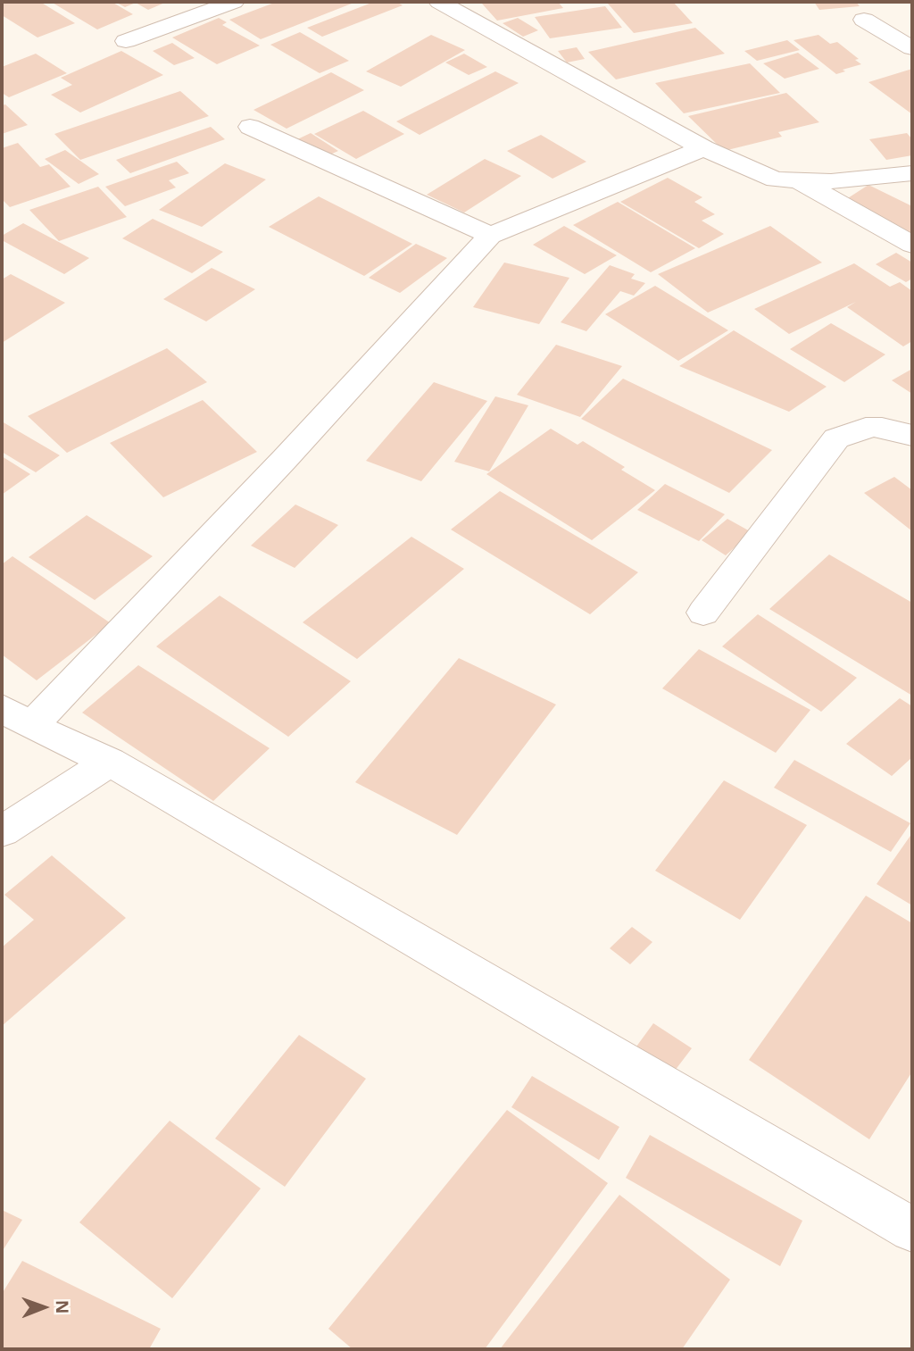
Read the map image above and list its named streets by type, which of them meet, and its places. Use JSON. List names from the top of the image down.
{
  "north": "right"
}
